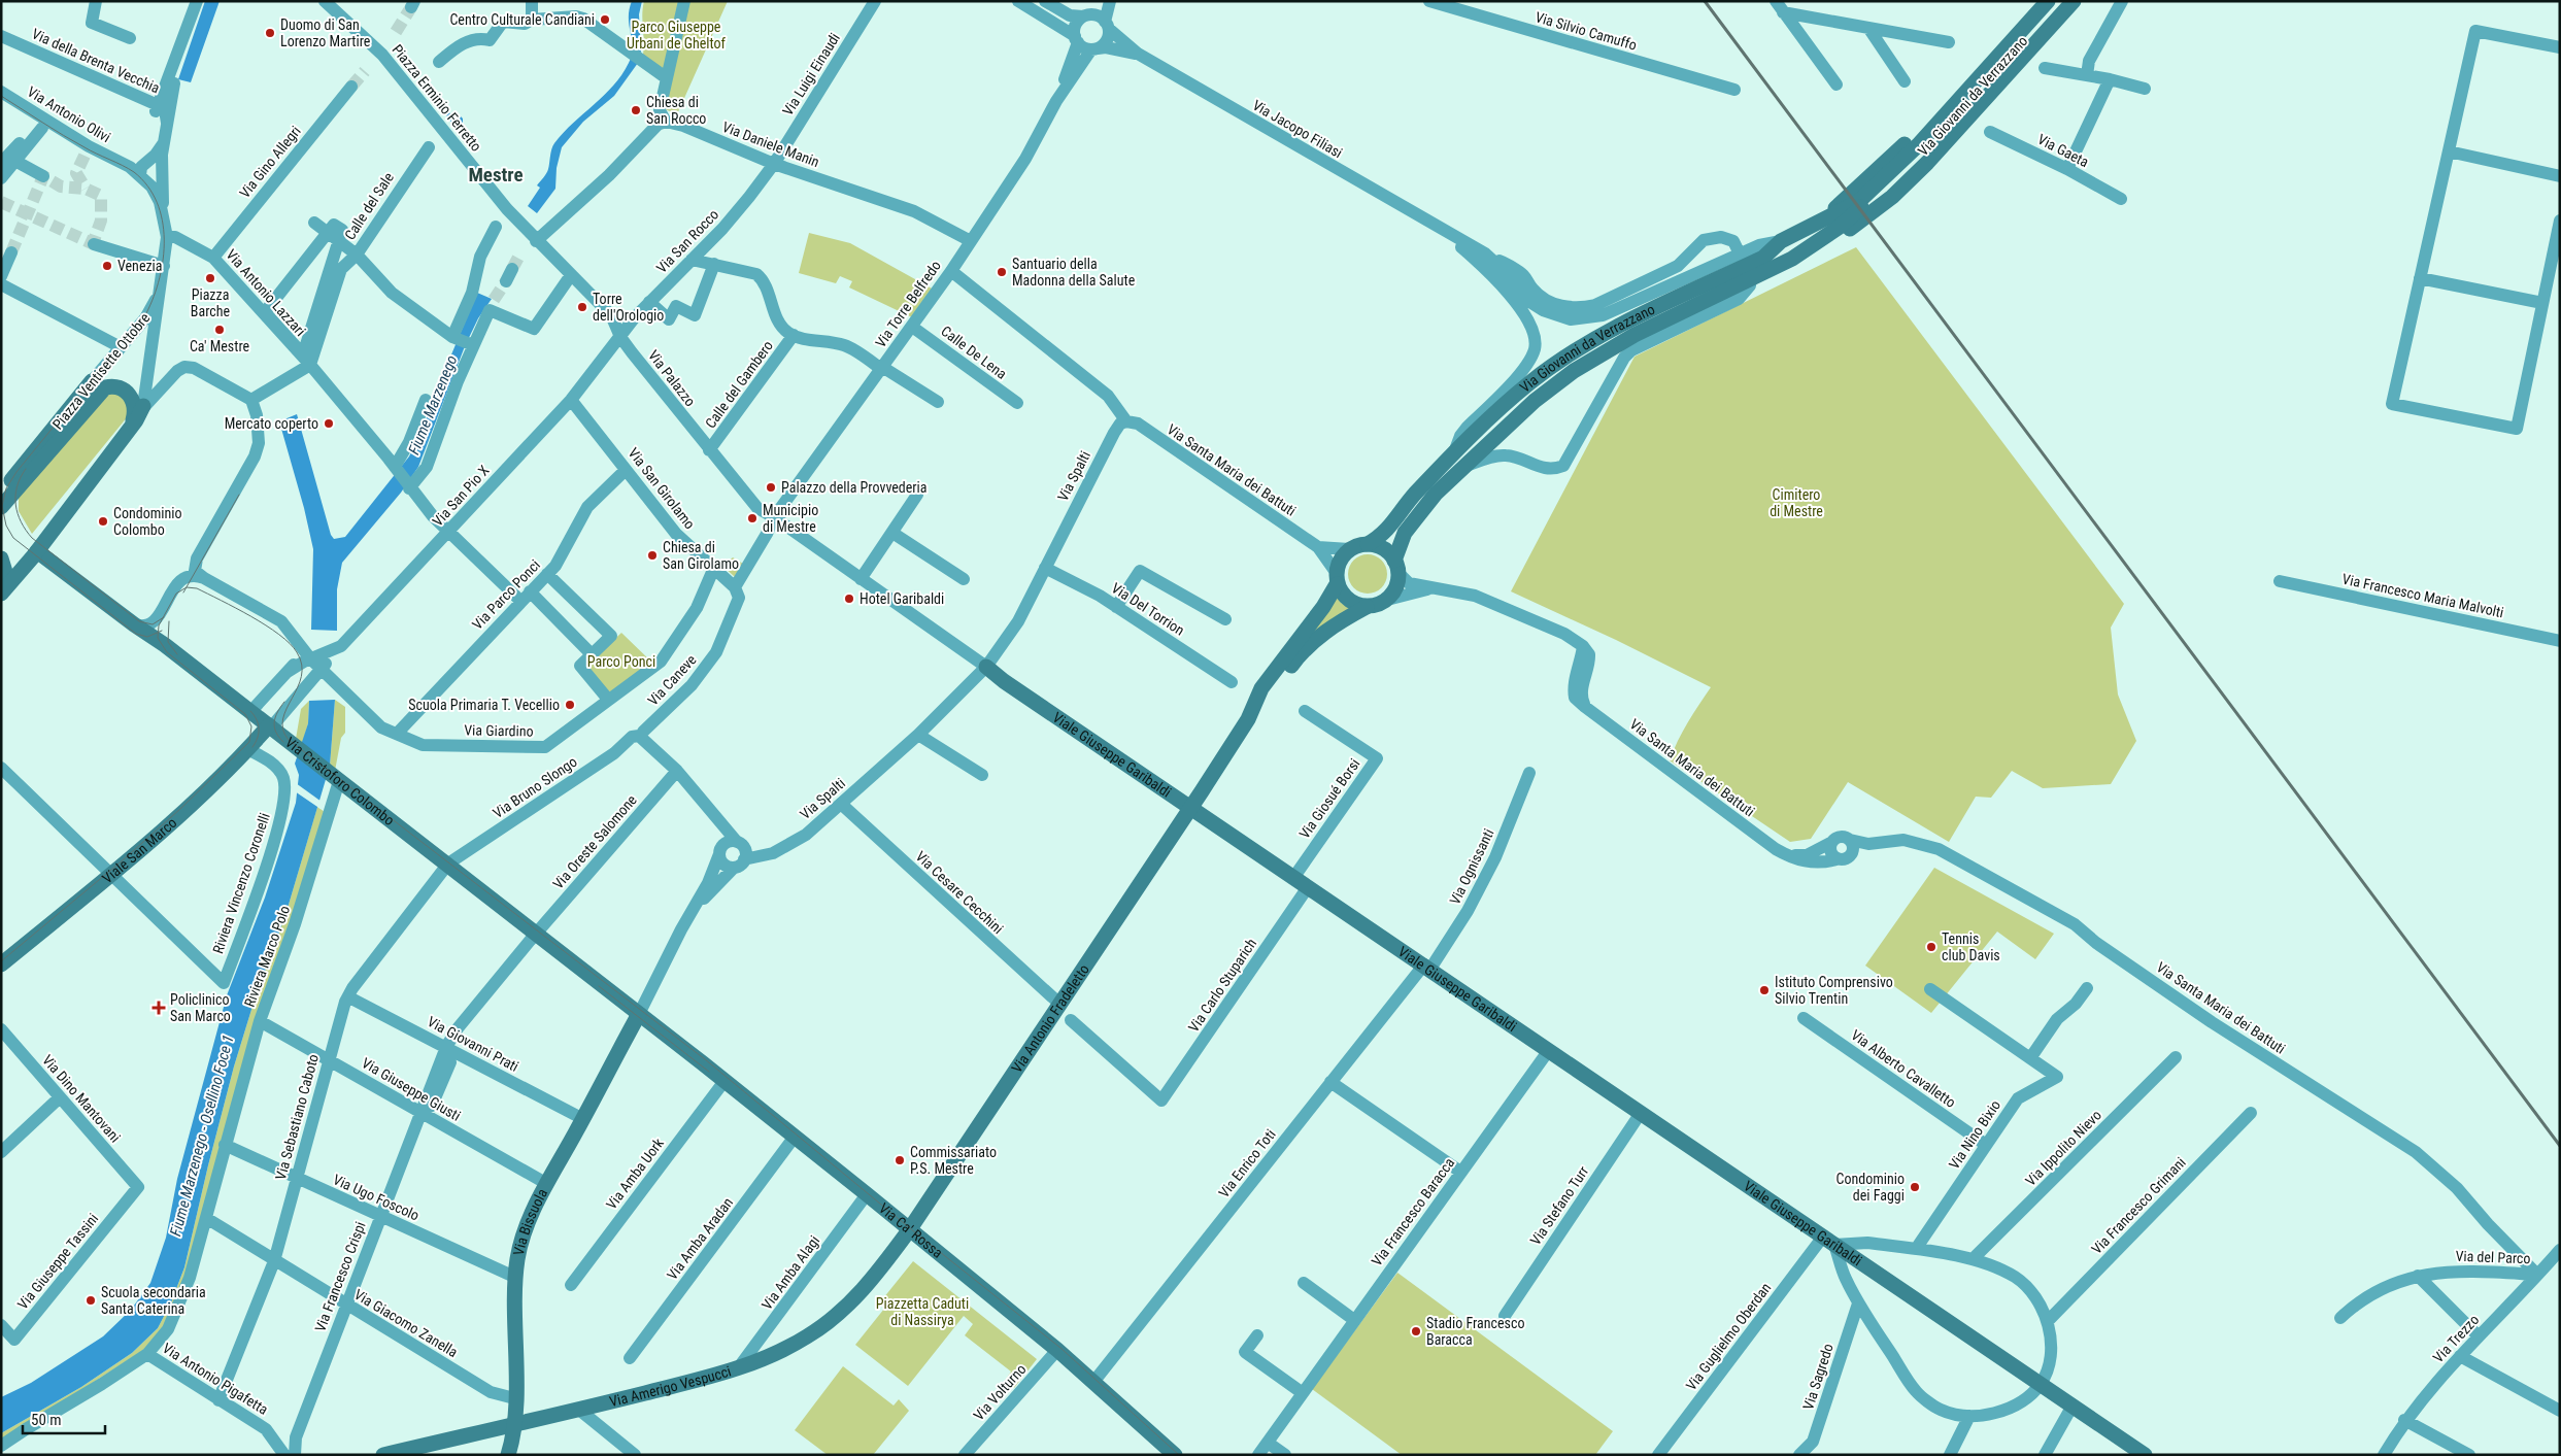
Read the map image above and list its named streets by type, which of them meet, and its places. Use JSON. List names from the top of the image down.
{
  "streets": {
    "street": [
      "Via Silvio Camuffo",
      "Via della Brenta Vecchia",
      "Via Luigi Einaudi",
      "Via Giovanni da Verrazzano",
      "Piazza Erminio Ferretto",
      "Via Antonio Olivi",
      "Via Jacopo Filiasi",
      "Via Daniele Manin",
      "Via Gaeta",
      "Via Gino Allegri",
      "Calle del Sale",
      "Via San Rocco",
      "Via Antonio Lazzari",
      "Via Torre Belfredo",
      "Calle De Lena",
      "Piazza Ventisette Ottobre",
      "Via Palazzo",
      "Calle del Gambero",
      "Via Santa Maria dei Battuti",
      "Via Spalti",
      "Via San Girolamo",
      "Via San Pio X",
      "Via Parco Ponci",
      "Via Francesco Maria Malvolti",
      "Via Del Torrion",
      "Via Caneve",
      "Via Giardino",
      "Viale Giuseppe Garibaldi",
      "Via Cristoforo Colombo",
      "Via Bruno Slongo",
      "Via Giosué Borsi",
      "Via Oreste Salomone",
      "Viale San Marco",
      "Via Ognissanti",
      "Riviera Vincenzo Coronelli",
      "Via Cesare Cecchini",
      "Riviera Marco Polo",
      "Via Carlo Stuparich",
      "Via Antonio Fradeletto",
      "Via Giovanni Prati",
      "Via Alberto Cavalletto",
      "Via Giuseppe Giusti",
      "Via Dino Mantovani",
      "Via Sebastiano Caboto",
      "Via Nino Bixio",
      "Via Ippolito Nievo",
      "Via Enrico Toti",
      "Via Amba Uork",
      "Via Ugo Foscolo",
      "Via Stefano Turr",
      "Via Francesco Grimani",
      "Via Francesco Baracca",
      "Via Bissuola",
      "Via Ca' Rossa",
      "Via Amba Aradan",
      "Via del Parco",
      "Via Giuseppe Tassini",
      "Via Amba Alagi",
      "Via Francesco Crispi",
      "Via Giacomo Zanella",
      "Via Guglielmo Oberdan",
      "Via Trezzo",
      "Via Sagredo",
      "Via Antonio Pigafetta",
      "Via Amerigo Vespucci",
      "Via Volturno"
    ]
  },
  "crossings": [
    ["Via Luigi Einaudi", "Via Daniele Manin"],
    ["Via Luigi Einaudi", "Via San Rocco"],
    ["Via Giovanni da Verrazzano", "Via Santa Maria dei Battuti"],
    ["Piazza Erminio Ferretto", "Via San Rocco"],
    ["Piazza Erminio Ferretto", "Via Palazzo"],
    ["Piazza Erminio Ferretto", "Via San Pio X"],
    ["Via Jacopo Filiasi", "Via Torre Belfredo"],
    ["Via Daniele Manin", "Via San Rocco"],
    ["Via Daniele Manin", "Via Torre Belfredo"],
    ["Via Gino Allegri", "Via Antonio Lazzari"],
    ["Calle del Sale", "Via Antonio Lazzari"],
    ["Via San Rocco", "Via Palazzo"],
    ["Via San Rocco", "Via San Pio X"],
    ["Via Torre Belfredo", "Calle De Lena"],
    ["Via Torre Belfredo", "Via Palazzo"],
    ["Via Torre Belfredo", "Viale Giuseppe Garibaldi"],
    ["Piazza Ventisette Ottobre", "Via Cristoforo Colombo"],
    ["Via Palazzo", "Calle del Gambero"],
    ["Via Palazzo", "Via San Pio X"],
    ["Via Palazzo", "Viale Giuseppe Garibaldi"],
    ["Via Santa Maria dei Battuti", "Via Spalti"],
    ["Via Santa Maria dei Battuti", "Via del Parco"],
    ["Via Santa Maria dei Battuti", "Via Trezzo"],
    ["Via Spalti", "Via Del Torrion"],
    ["Via Spalti", "Viale Giuseppe Garibaldi"],
    ["Via Spalti", "Via Cesare Cecchini"],
    ["Via San Girolamo", "Via San Pio X"],
    ["Via San Girolamo", "Via Parco Ponci"],
    ["Via San Girolamo", "Via Caneve"],
    ["Via San Girolamo", "Via Giardino"],
    ["Via San Pio X", "Via Giardino"],
    ["Via San Pio X", "Via Cristoforo Colombo"],
    ["Via Parco Ponci", "Via Giardino"],
    ["Via Caneve", "Via Bruno Slongo"],
    ["Viale Giuseppe Garibaldi", "Via Giosué Borsi"],
    ["Viale Giuseppe Garibaldi", "Via Ognissanti"],
    ["Viale Giuseppe Garibaldi", "Via Carlo Stuparich"],
    ["Viale Giuseppe Garibaldi", "Via Antonio Fradeletto"],
    ["Viale Giuseppe Garibaldi", "Via Enrico Toti"],
    ["Viale Giuseppe Garibaldi", "Via Stefano Turr"],
    ["Viale Giuseppe Garibaldi", "Via Francesco Baracca"],
    ["Viale Giuseppe Garibaldi", "Via Guglielmo Oberdan"],
    ["Via Cristoforo Colombo", "Via Bruno Slongo"],
    ["Via Cristoforo Colombo", "Via Oreste Salomone"],
    ["Via Cristoforo Colombo", "Viale San Marco"],
    ["Via Cristoforo Colombo", "Riviera Marco Polo"],
    ["Via Cristoforo Colombo", "Via Sebastiano Caboto"],
    ["Via Cristoforo Colombo", "Via Bissuola"],
    ["Via Cristoforo Colombo", "Via Ca' Rossa"],
    ["Via Bruno Slongo", "Via Sebastiano Caboto"],
    ["Viale San Marco", "Riviera Vincenzo Coronelli"],
    ["Via Ognissanti", "Via Enrico Toti"],
    ["Via Cesare Cecchini", "Via Antonio Fradeletto"],
    ["Riviera Marco Polo", "Via Giuseppe Giusti"],
    ["Riviera Marco Polo", "Via Ugo Foscolo"],
    ["Riviera Marco Polo", "Via Giacomo Zanella"],
    ["Riviera Marco Polo", "Via Antonio Pigafetta"],
    ["Via Antonio Fradeletto", "Via Ca' Rossa"],
    ["Via Antonio Fradeletto", "Via Amerigo Vespucci"],
    ["Via Giovanni Prati", "Via Sebastiano Caboto"],
    ["Via Giovanni Prati", "Via Bissuola"],
    ["Via Giovanni Prati", "Via Francesco Crispi"],
    ["Via Alberto Cavalletto", "Via Nino Bixio"],
    ["Via Giuseppe Giusti", "Via Sebastiano Caboto"],
    ["Via Giuseppe Giusti", "Via Bissuola"],
    ["Via Giuseppe Giusti", "Via Francesco Crispi"],
    ["Via Dino Mantovani", "Via Giuseppe Tassini"],
    ["Via Sebastiano Caboto", "Via Ugo Foscolo"],
    ["Via Sebastiano Caboto", "Via Giacomo Zanella"],
    ["Via Sebastiano Caboto", "Via Antonio Pigafetta"],
    ["Via Enrico Toti", "Via Ca' Rossa"],
    ["Via Amba Uork", "Via Ca' Rossa"],
    ["Via Ugo Foscolo", "Via Bissuola"],
    ["Via Ugo Foscolo", "Via Francesco Crispi"],
    ["Via Bissuola", "Via Ca' Rossa"],
    ["Via Bissuola", "Via Giacomo Zanella"],
    ["Via Bissuola", "Via Amerigo Vespucci"],
    ["Via Ca' Rossa", "Via Amba Aradan"],
    ["Via Ca' Rossa", "Via Amba Alagi"],
    ["Via Ca' Rossa", "Via Amerigo Vespucci"],
    ["Via Ca' Rossa", "Via Volturno"],
    ["Via del Parco", "Via Trezzo"],
    ["Via Amba Alagi", "Via Amerigo Vespucci"],
    ["Via Francesco Crispi", "Via Giacomo Zanella"]
  ],
  "districts": ["Mestre"],
  "water": ["Fiume Marzenego", "Fiume Marzenego - Osellino Foce 1"],
  "parks": [
    "Parco Giuseppe Urbani de Gheltof",
    "Cimitero di Mestre",
    "Parco Ponci",
    "Piazzetta Caduti di Nassirya"
  ],
  "places": {
    "other": [
      "Centro Culturale Candiani",
      "Duomo di San Lorenzo Martire",
      "Chiesa di San Rocco",
      "Venezia",
      "Santuario della Madonna della Salute",
      "Piazza Barche",
      "Torre dell'Orologio",
      "Ca' Mestre",
      "Mercato coperto",
      "Palazzo della Provvederia",
      "Municipio di Mestre",
      "Condominio Colombo",
      "Chiesa di San Girolamo",
      "Hotel Garibaldi",
      "Scuola Primaria T. Vecellio",
      "Tennis club Davis",
      "Istituto Comprensivo Silvio Trentin",
      "Commissariato P.S. Mestre",
      "Condominio dei Faggi",
      "Scuola secondaria Santa Caterina",
      "Stadio Francesco Baracca"
    ],
    "health": ["Policlinico San Marco"]
  },
  "scale_bar": "50 m"
}
